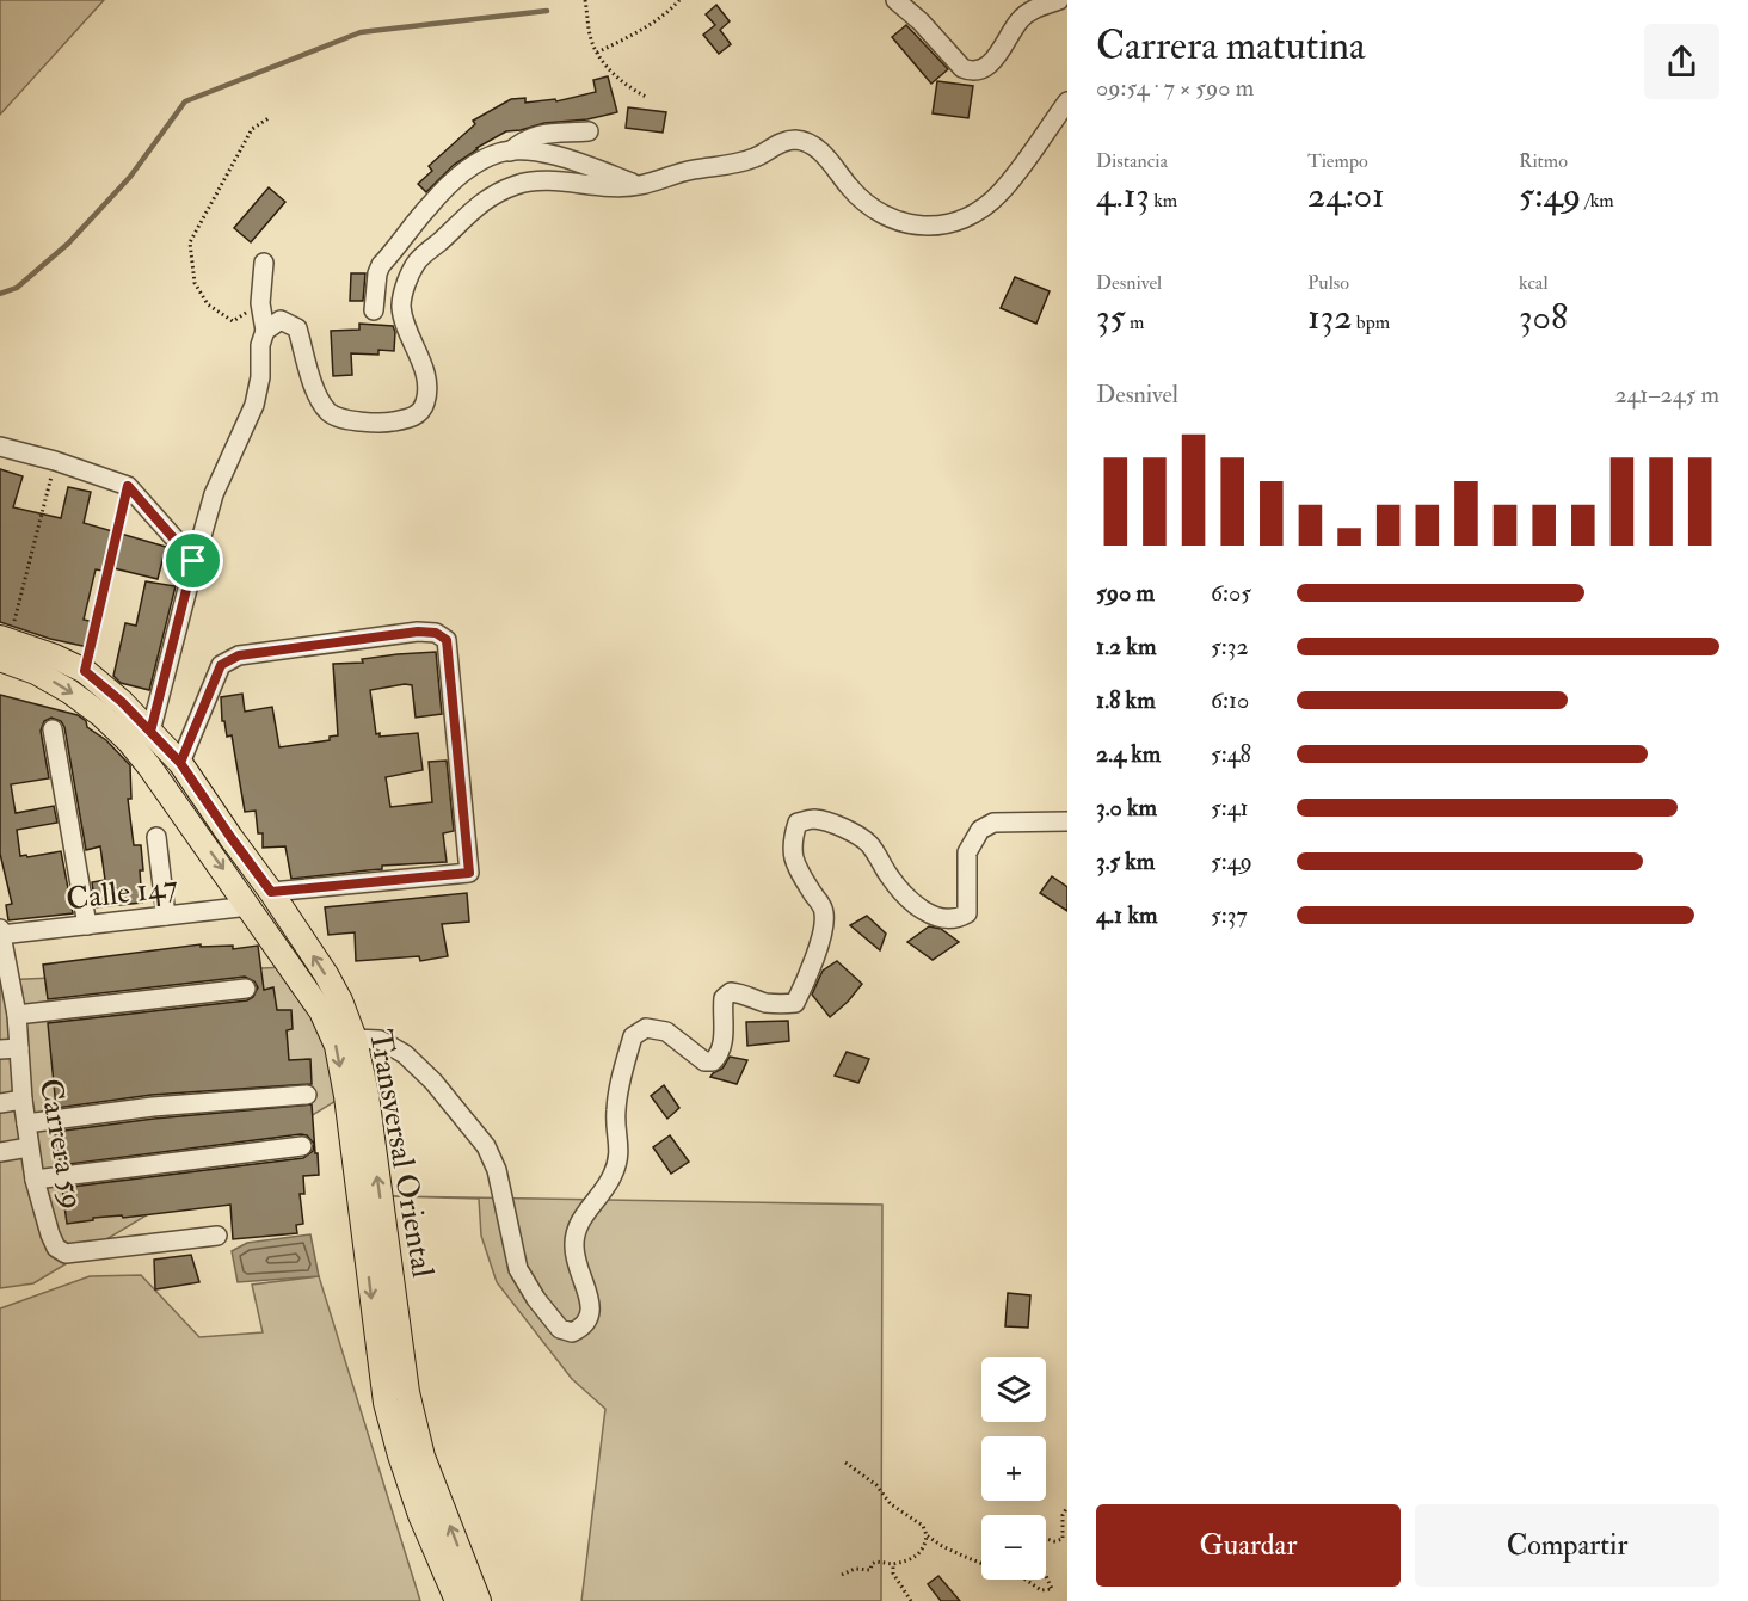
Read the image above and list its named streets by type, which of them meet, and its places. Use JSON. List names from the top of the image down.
{
  "streets": {
    "main road": ["Transversal Oriental"],
    "street": ["Calle 147", "Carrera 59"]
  },
  "crossings": [
    ["Calle 147", "Carrera 59"],
    ["Calle 147", "Transversal Oriental"]
  ],
  "page": {
    "heading": ["Carrera matutina", "09:54 · 7 × 590 m"],
    "stats": [
      ["Distancia", "4.13 km"],
      ["Tiempo", "24:01"],
      ["Ritmo", "5:49 /km"],
      ["Desnivel", "35 m"],
      ["Pulso", "132 bpm"],
      ["kcal", "308"]
    ],
    "chart": ["Desnivel", "241–245 m"],
    "list": [
      {
        "name": "590 m",
        "note": "6:05"
      },
      {
        "name": "1.2 km",
        "note": "5:32"
      },
      {
        "name": "1.8 km",
        "note": "6:10"
      },
      {
        "name": "2.4 km",
        "note": "5:48"
      },
      {
        "name": "3.0 km",
        "note": "5:41"
      },
      {
        "name": "3.5 km",
        "note": "5:49"
      },
      {
        "name": "4.1 km",
        "note": "5:37"
      }
    ],
    "map_buttons": ["+", "−"],
    "buttons": ["Guardar", "Compartir"]
  }
}
